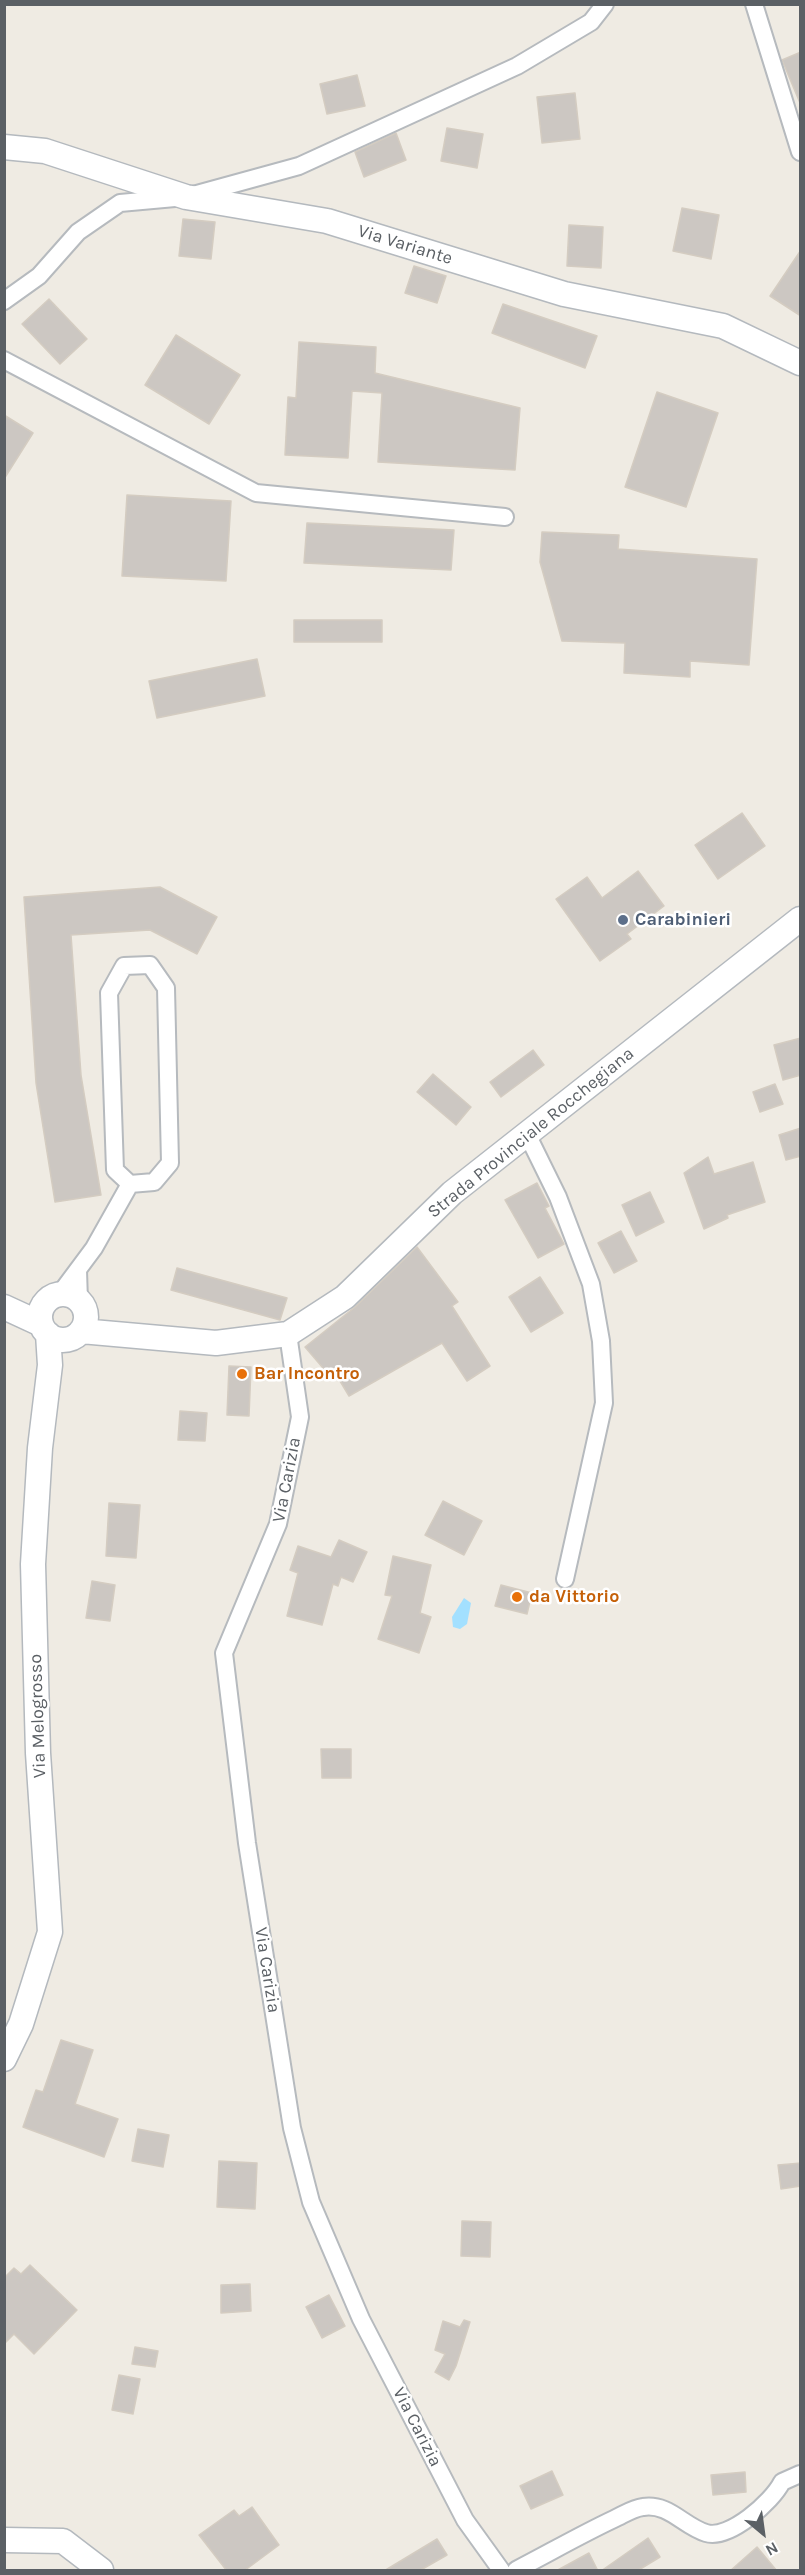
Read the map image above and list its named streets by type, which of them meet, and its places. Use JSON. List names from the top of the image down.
{
  "streets": {
    "street": [
      "Via Variante",
      "Strada Provinciale Rocchegiana",
      "Via Carizia",
      "Via Melogrosso"
    ]
  },
  "crossings": [
    ["Strada Provinciale Rocchegiana", "Via Carizia"],
    ["Strada Provinciale Rocchegiana", "Via Melogrosso"]
  ],
  "places": ["Carabinieri", "Bar Incontro", "da Vittorio"],
  "north": "bottom right"
}
